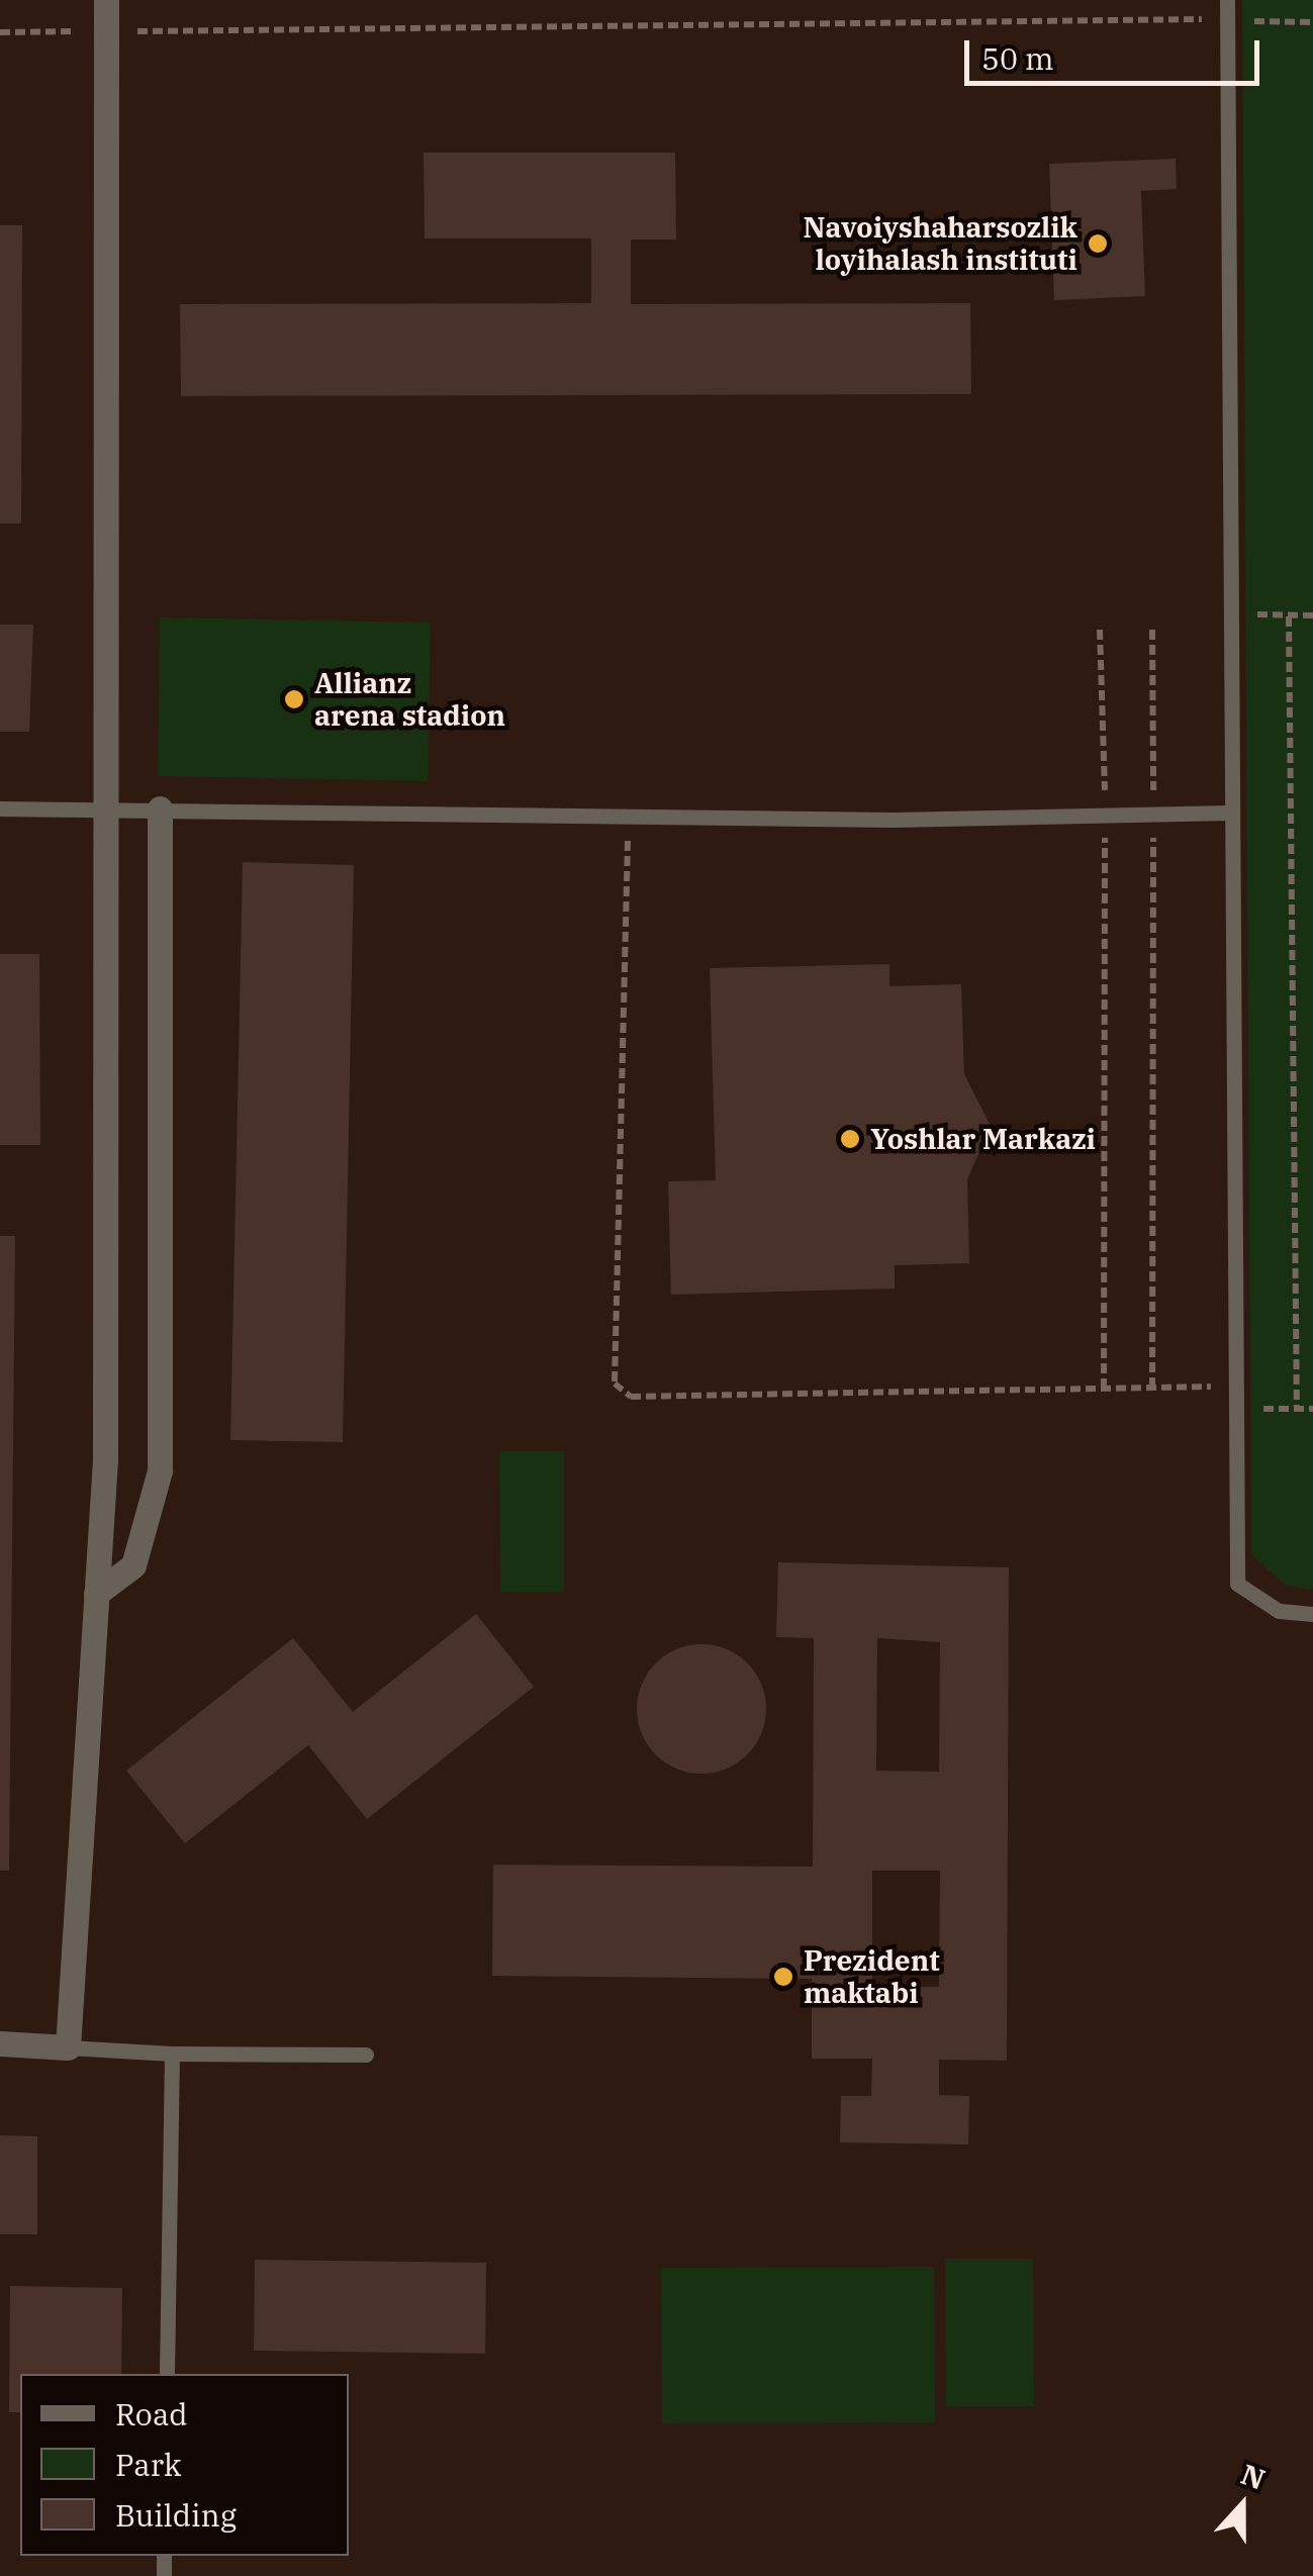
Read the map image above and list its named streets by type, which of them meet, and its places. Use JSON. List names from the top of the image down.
{
  "places": [
    "Navoiyshaharsozlik loyihalash instituti",
    "Allianz arena stadion",
    "Yoshlar Markazi",
    "Prezident maktabi"
  ],
  "legend": ["Road", "Park", "Building"],
  "scale_bar": "50 m",
  "north": "top"
}
